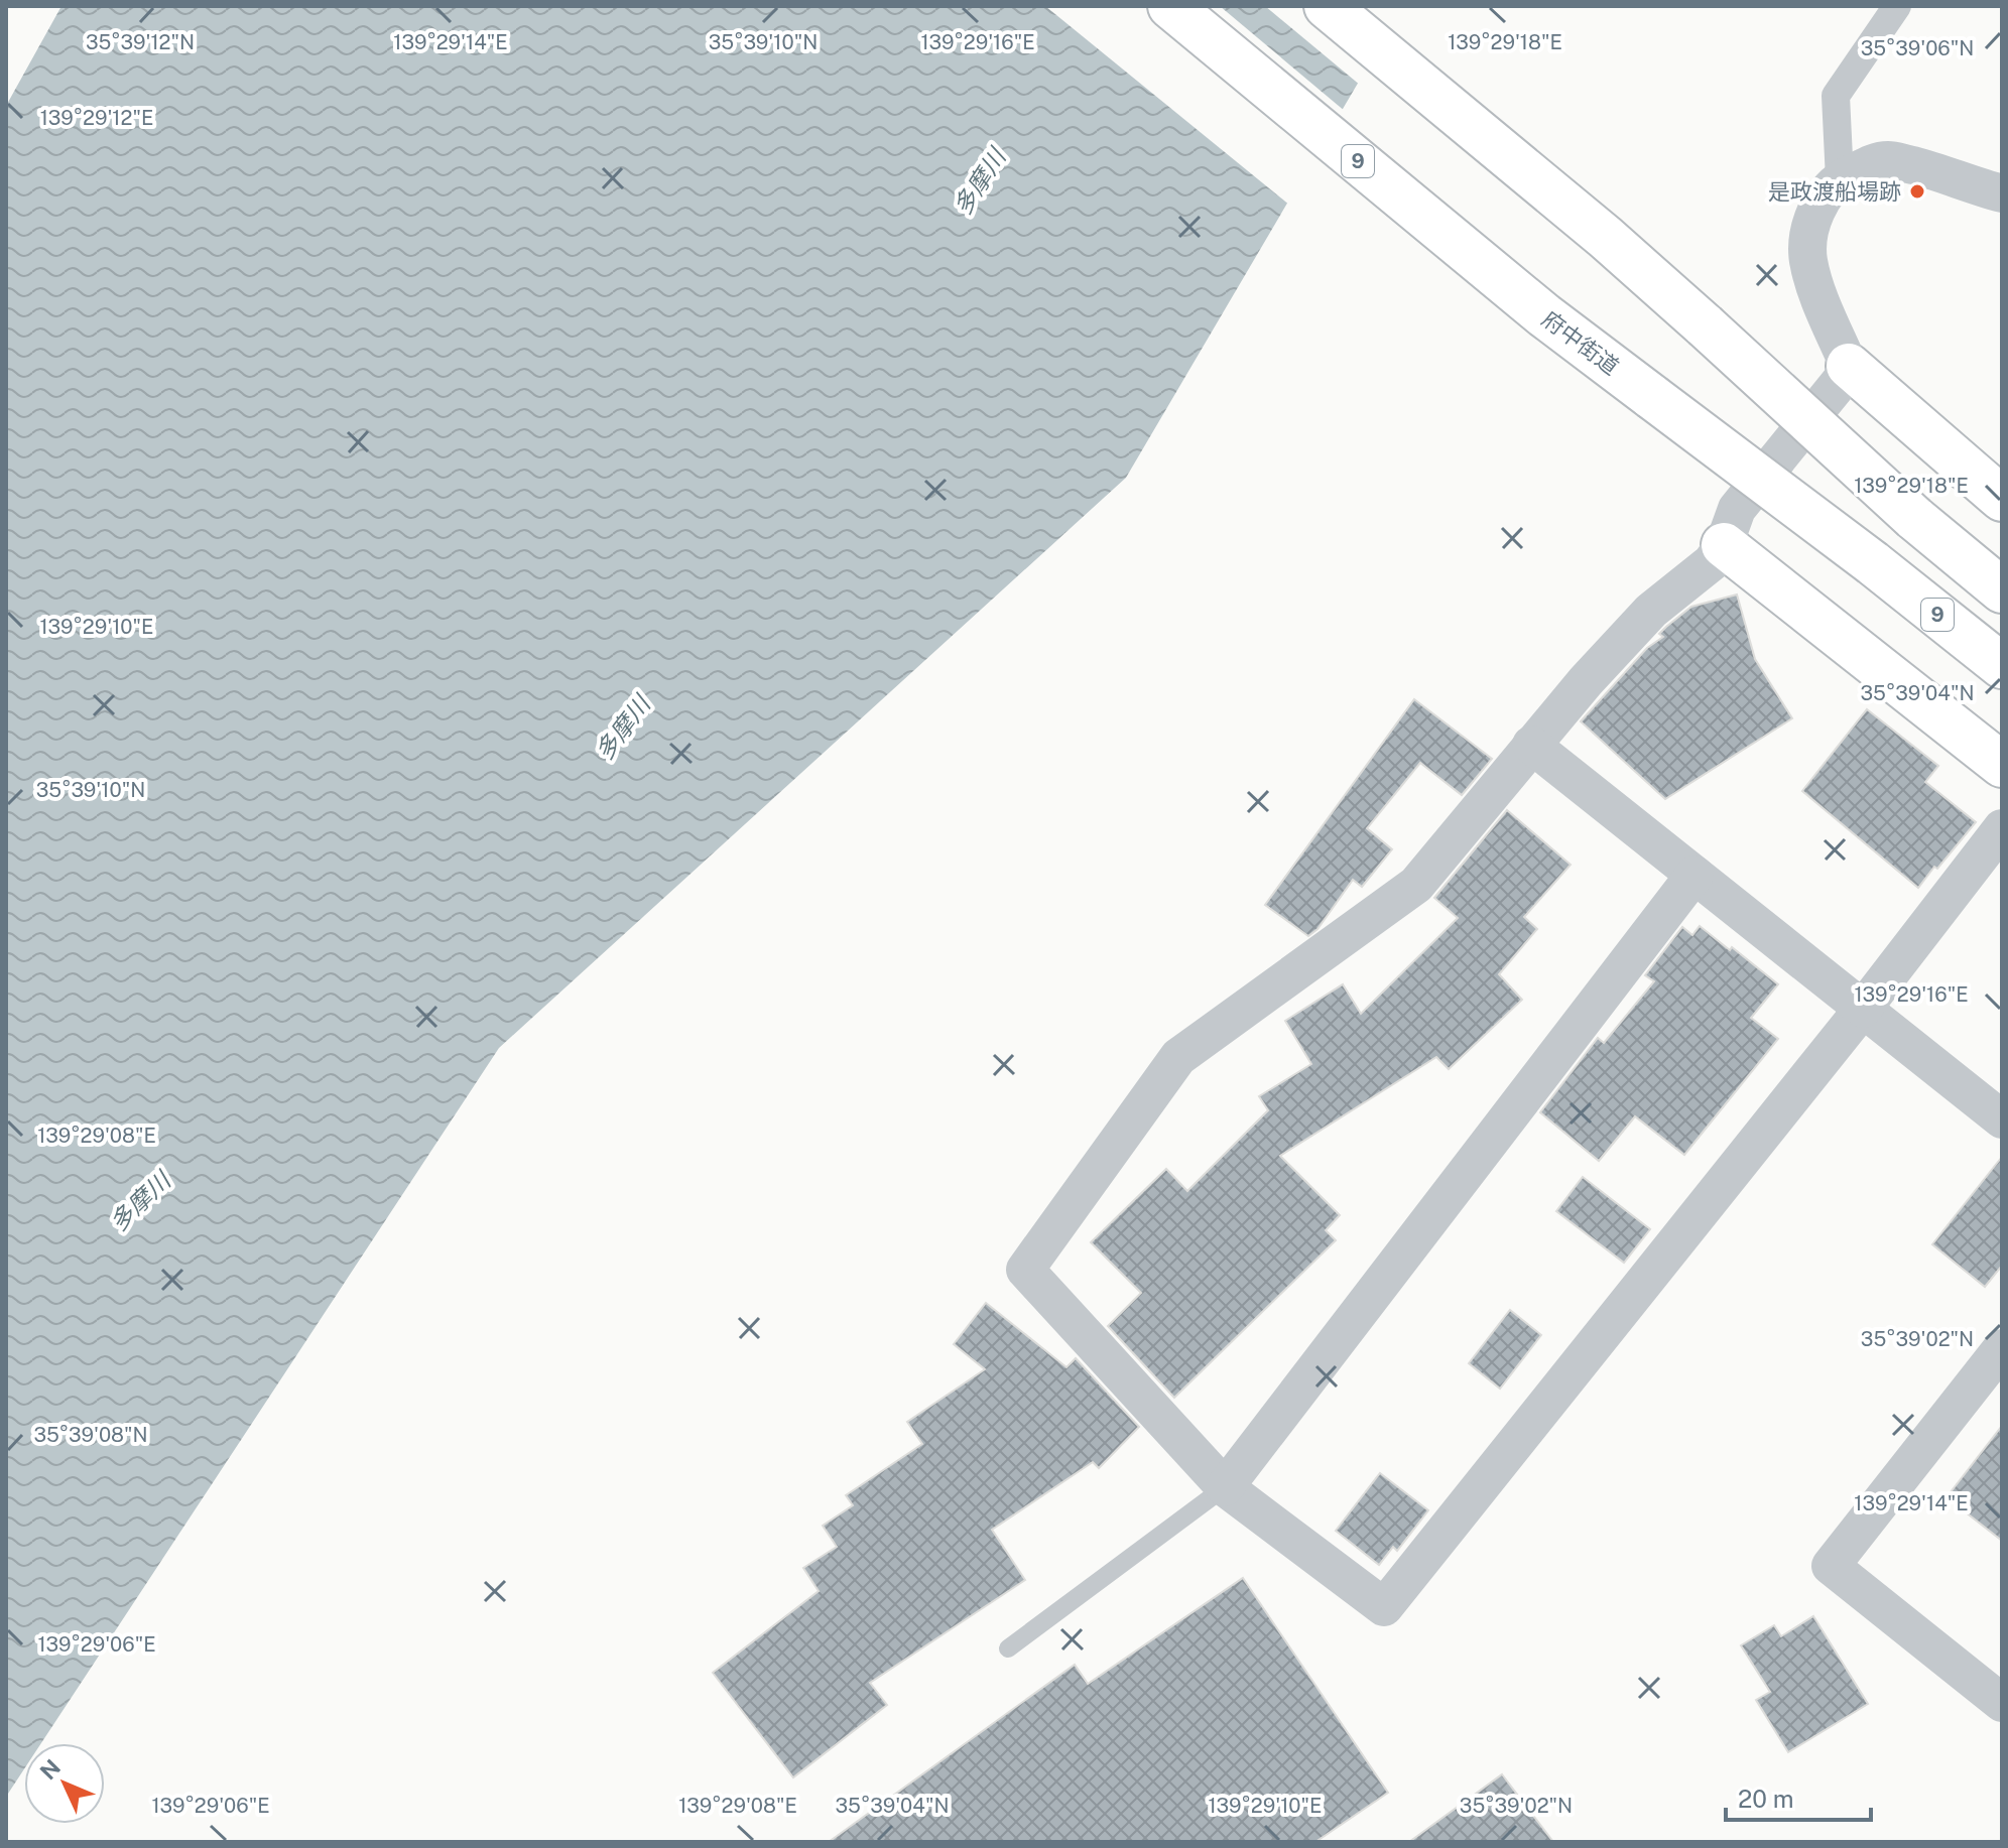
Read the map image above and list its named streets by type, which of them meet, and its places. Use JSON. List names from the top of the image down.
{
  "streets": {
    "main road": ["9", "府中街道"]
  },
  "water": ["多摩川"],
  "places": ["是政渡船場跡"],
  "scale_bar": "20 m",
  "north": "top left",
  "coordinates": [
    "139°29'14\"E",
    "139°29'16\"E",
    "139°29'18\"E",
    "35°39'12\"N",
    "35°39'10\"N",
    "35°39'06\"N",
    "139°29'12\"E",
    "139°29'10\"E",
    "35°39'04\"N",
    "139°29'08\"E",
    "35°39'02\"N",
    "35°39'08\"N",
    "139°29'06\"E"
  ]
}
